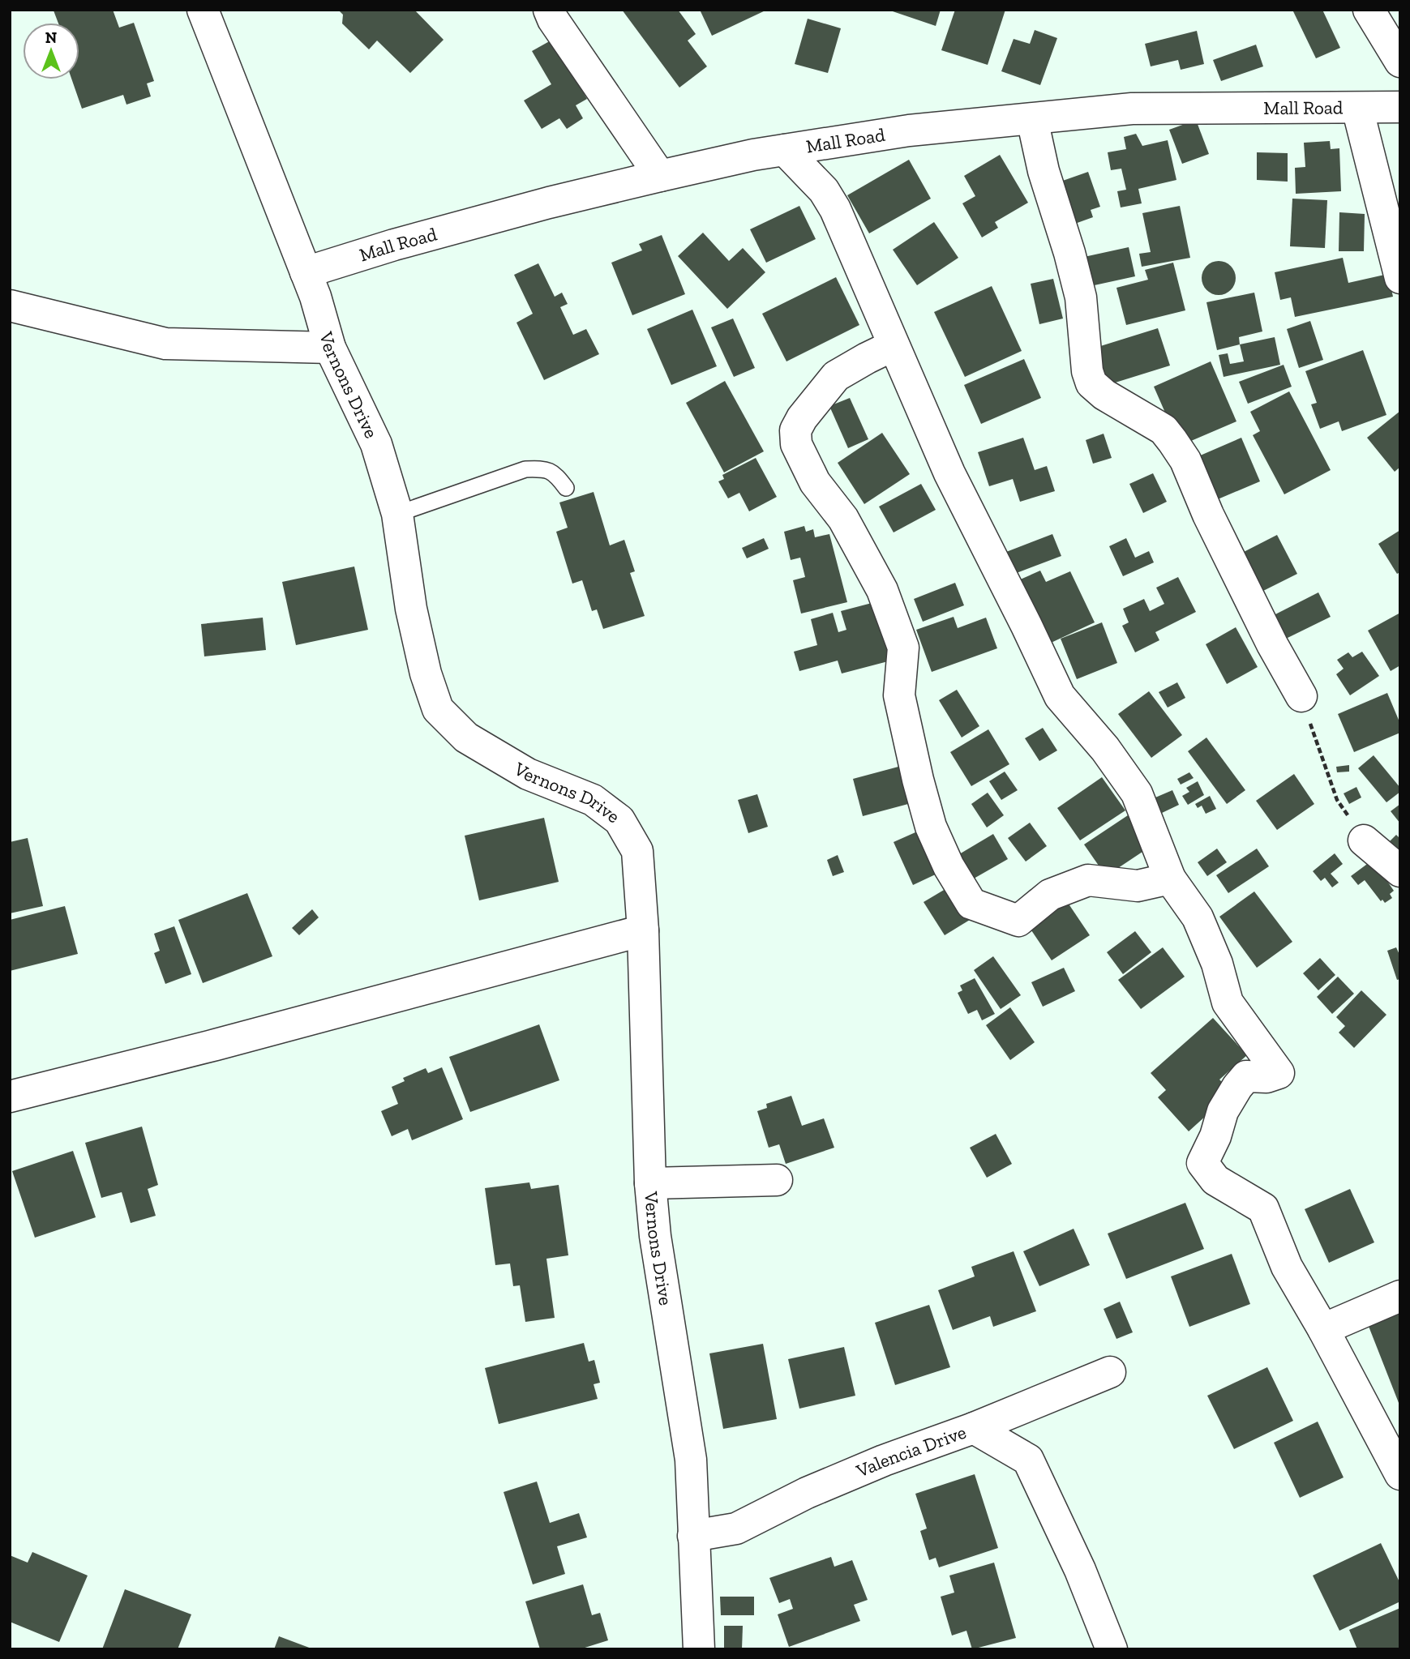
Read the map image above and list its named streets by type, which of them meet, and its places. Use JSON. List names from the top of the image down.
{
  "streets": {
    "street": ["Mall Road", "Vernons Drive", "Valencia Drive"]
  },
  "crossings": [
    ["Mall Road", "Vernons Drive"],
    ["Vernons Drive", "Valencia Drive"]
  ],
  "north": "top"
}
